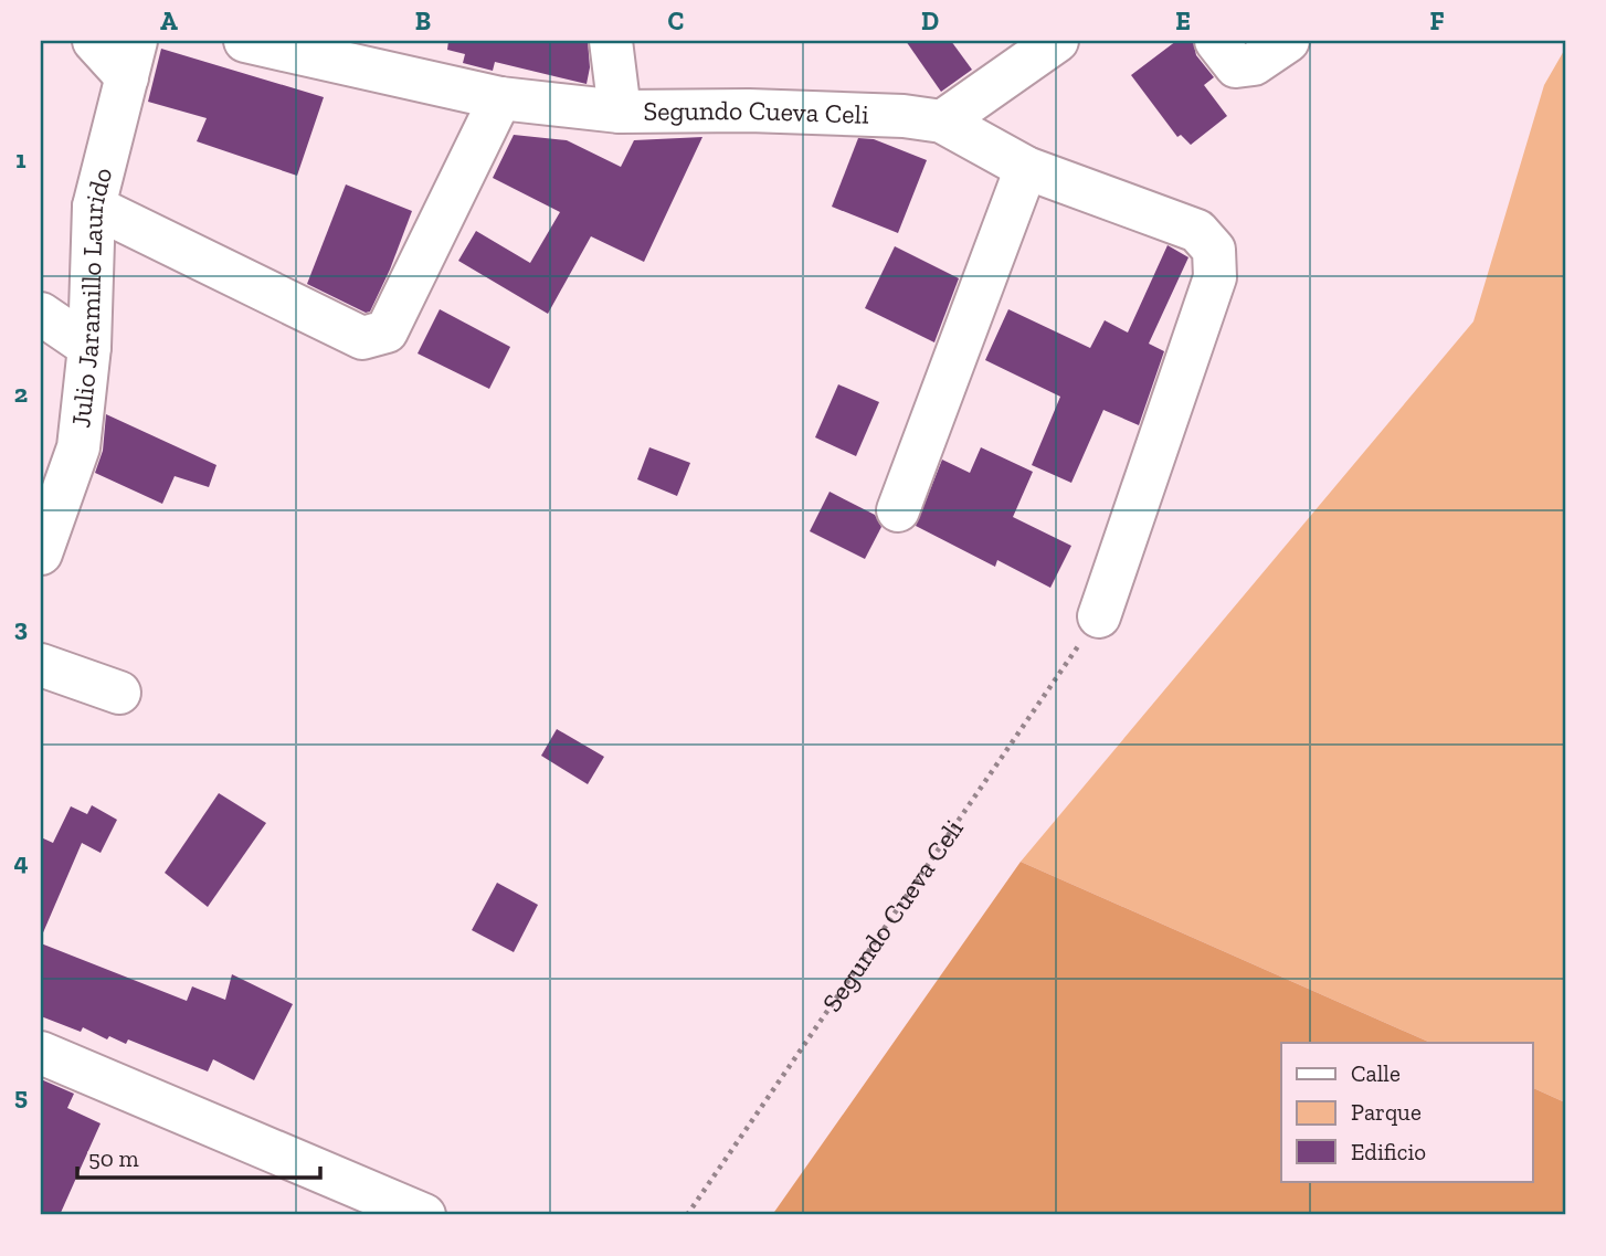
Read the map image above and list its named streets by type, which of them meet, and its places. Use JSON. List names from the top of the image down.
{
  "streets": {
    "street": ["Segundo Cueva Celi", "Julio Jaramillo Laurido"]
  },
  "legend": ["Calle", "Parque", "Edificio"],
  "scale_bar": "50 m",
  "grid": {
    "columns": [
      "A",
      "B",
      "C",
      "D",
      "E",
      "F"
    ],
    "rows": [
      "1",
      "2",
      "3",
      "4",
      "5"
    ]
  }
}
